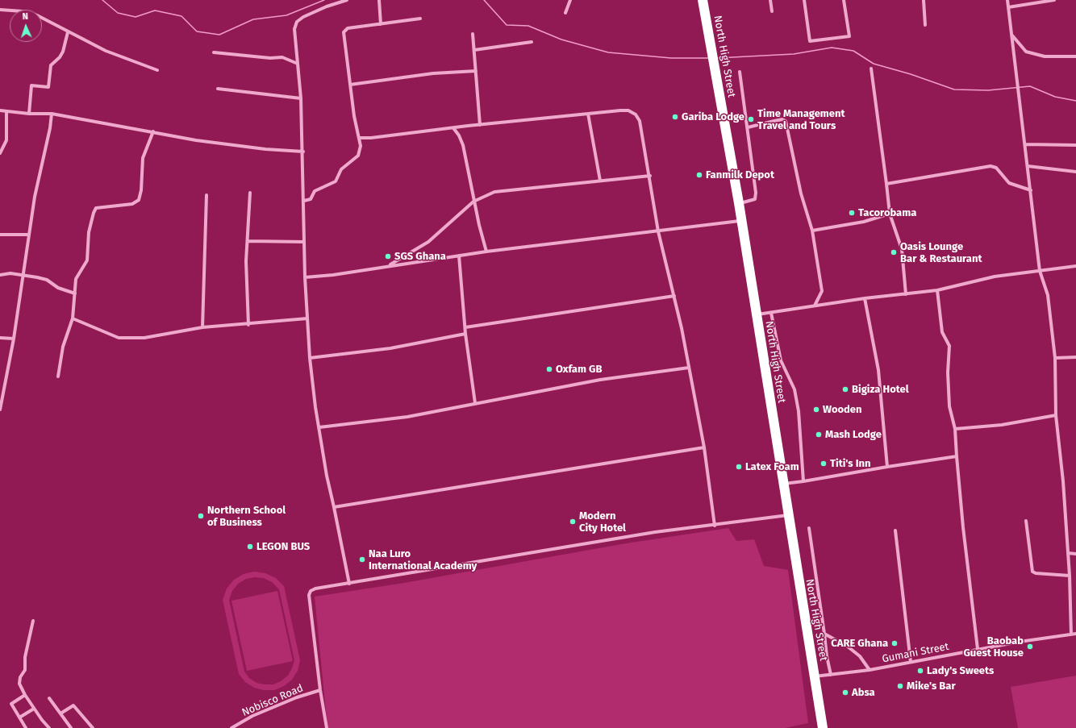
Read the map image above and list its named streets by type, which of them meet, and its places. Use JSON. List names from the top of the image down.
{
  "streets": {
    "highway": ["North High Street"],
    "street": ["Gumani Street", "Nobisco Road"]
  },
  "crossings": [
    ["North High Street", "Gumani Street"]
  ],
  "places": [
    "Gariba Lodge",
    "Time Management Travel and Tours",
    "Fanmilk Depot",
    "Tacorobama",
    "Oasis Lounge Bar & Restaurant",
    "SGS Ghana",
    "Oxfam GB",
    "Bigiza Hotel",
    "Wooden",
    "Mash Lodge",
    "Titi's Inn",
    "Latex Foam",
    "Northern School of Business",
    "Modern City Hotel",
    "LEGON BUS",
    "Naa Luro International Academy",
    "CARE Ghana",
    "Baobab Guest House",
    "Lady's Sweets",
    "Mike's Bar",
    "Absa"
  ],
  "north": "top"
}
